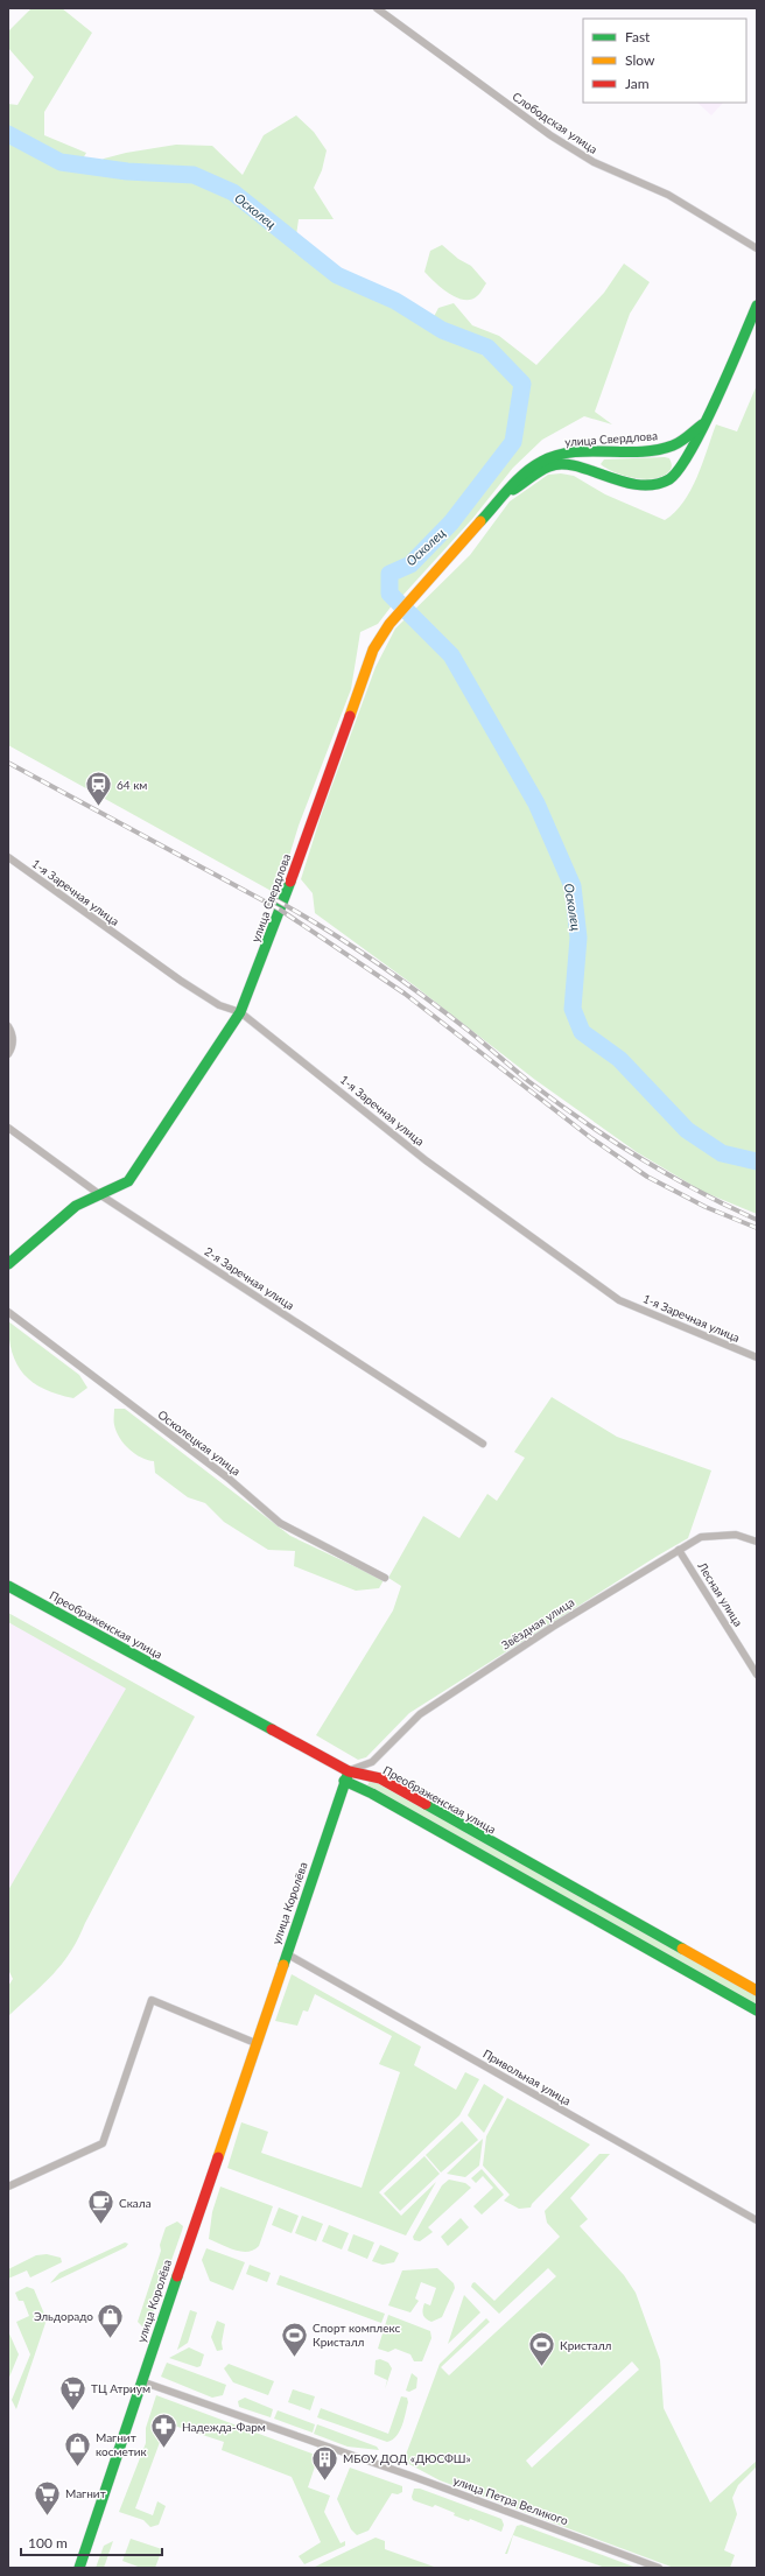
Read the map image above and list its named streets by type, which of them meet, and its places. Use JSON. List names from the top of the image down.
{
  "streets": {
    "main road": ["улица Свердлова", "Преображенская улица", "улица Королёва"],
    "street": [
      "Слободская улица",
      "1-я Заречная улица",
      "2-я Заречная улица",
      "Осколецкая улица",
      "Лесная улица",
      "Звёздная улица",
      "Привольная улица",
      "улица Петра Великого"
    ]
  },
  "crossings": [
    ["улица Свердлова", "1-я Заречная улица"],
    ["улица Свердлова", "2-я Заречная улица"],
    ["Лесная улица", "Звёздная улица"],
    ["Звёздная улица", "Преображенская улица"],
    ["Звёздная улица", "улица Королёва"],
    ["Преображенская улица", "улица Королёва"],
    ["улица Королёва", "Привольная улица"],
    ["улица Королёва", "улица Петра Великого"]
  ],
  "water": ["Осколец"],
  "places": {
    "station": ["64 км"],
    "cafe": ["Скала"],
    "shop": ["Эльдорадо", "Магнит косметик"],
    "sports": ["Спорт комплекс Кристалл", "Кристалл"],
    "supermarket": ["ТЦ Атриум", "Магнит"],
    "pharmacy": ["Надежда-Фарм"],
    "building": ["МБОУ ДОД «ДЮСФШ»"]
  },
  "legend": ["Fast", "Slow", "Jam"],
  "scale_bar": "100 m"
}
